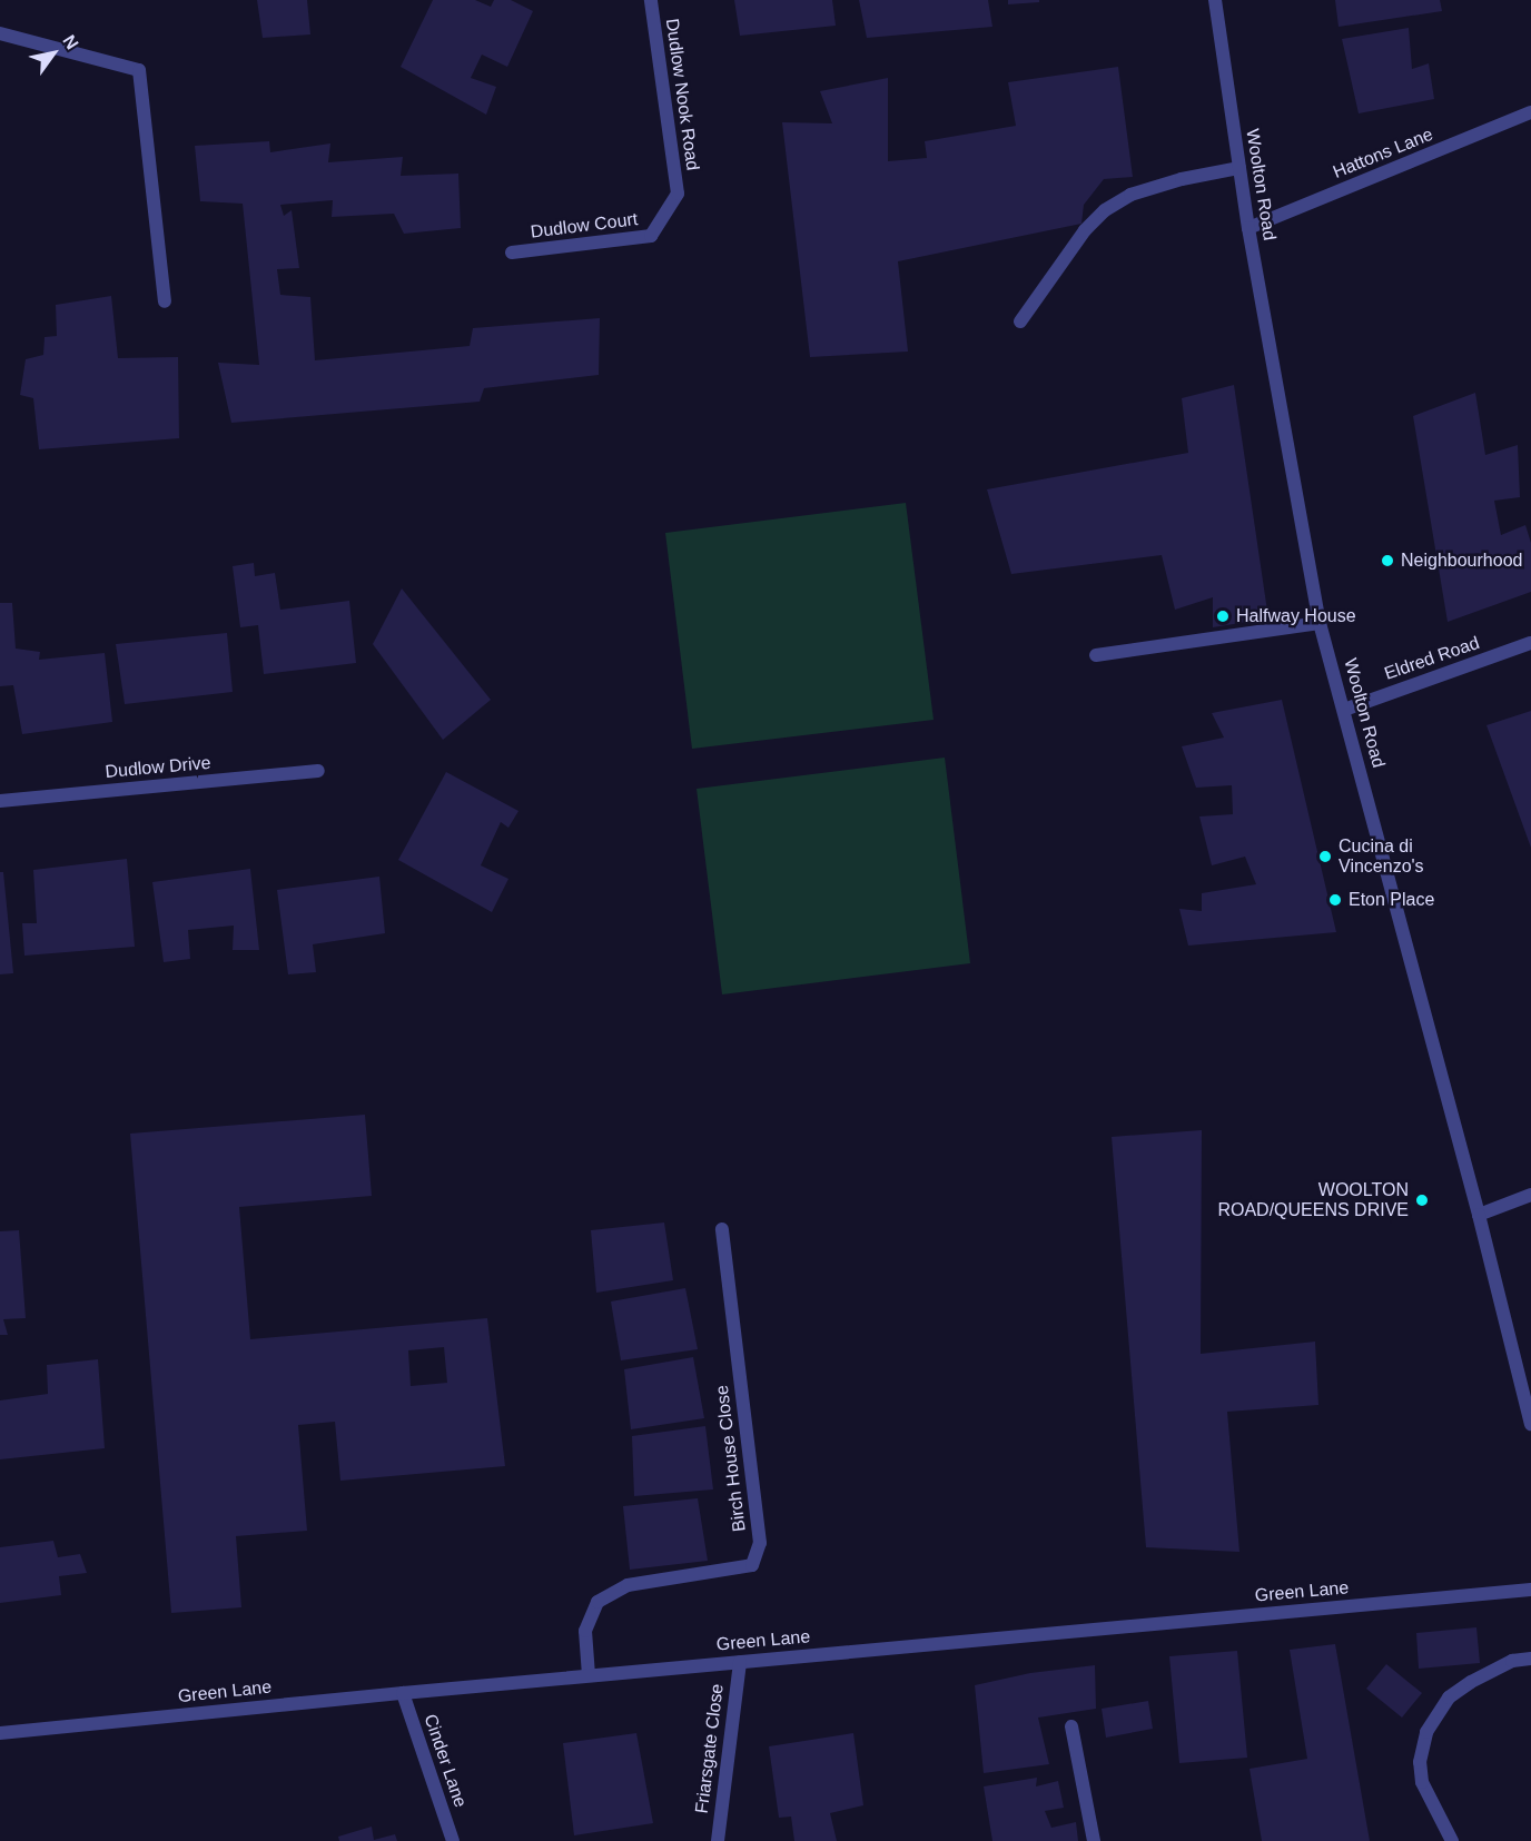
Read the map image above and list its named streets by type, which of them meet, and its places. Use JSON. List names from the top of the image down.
{
  "streets": {
    "street": [
      "Dudlow Nook Road",
      "Hattons Lane",
      "Woolton Road",
      "Dudlow Court",
      "Eldred Road",
      "Dudlow Drive",
      "Birch House Close",
      "Green Lane",
      "Friarsgate Close",
      "Cinder Lane"
    ]
  },
  "crossings": [
    ["Dudlow Nook Road", "Dudlow Court"],
    ["Hattons Lane", "Woolton Road"],
    ["Woolton Road", "Eldred Road"],
    ["Birch House Close", "Green Lane"],
    ["Green Lane", "Friarsgate Close"],
    ["Green Lane", "Cinder Lane"]
  ],
  "places": [
    "Neighbourhood",
    "Halfway House",
    "Cucina di Vincenzo's",
    "Eton Place",
    "WOOLTON ROAD/QUEENS DRIVE"
  ],
  "north": "top right"
}
